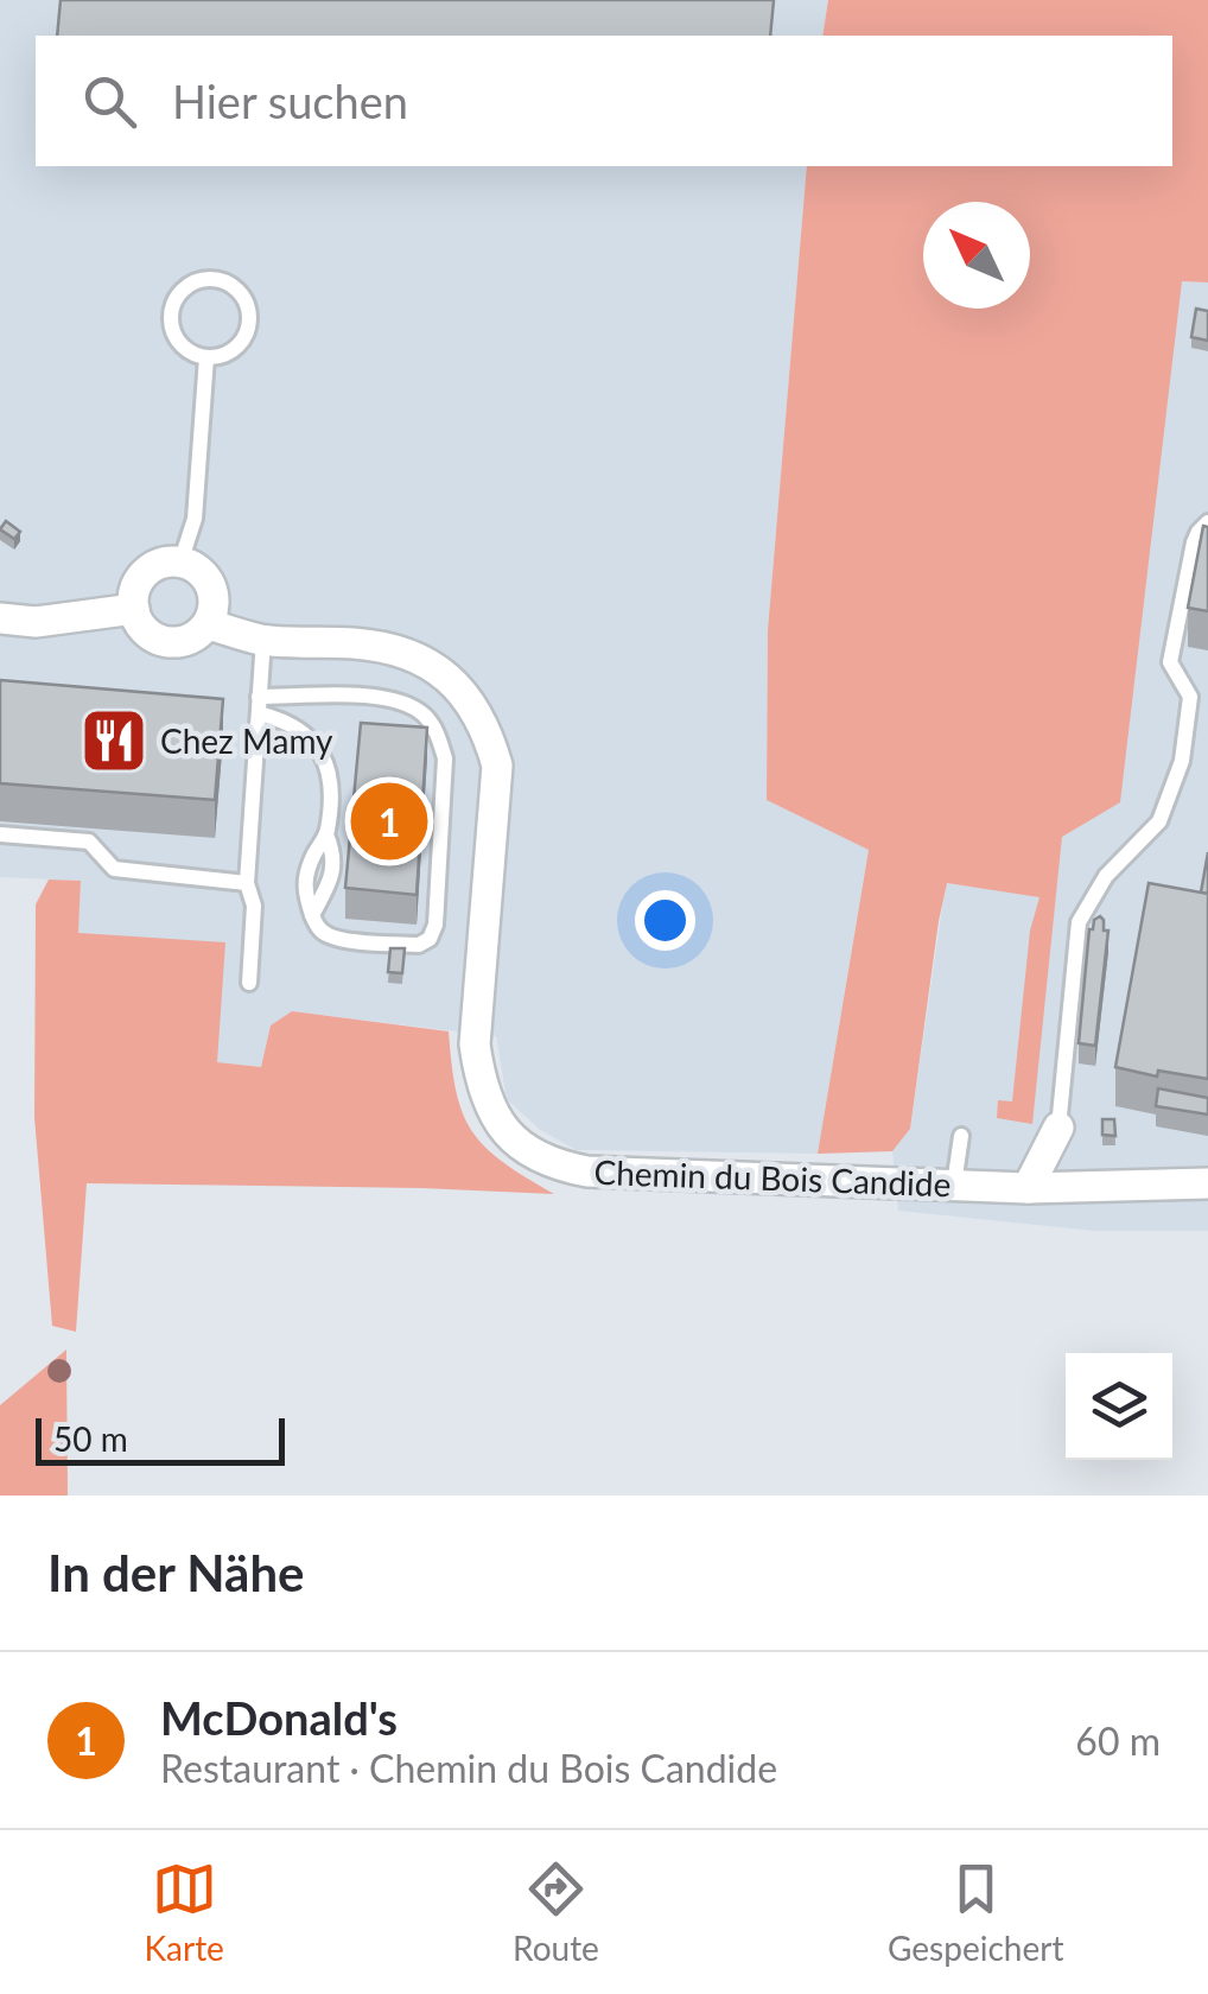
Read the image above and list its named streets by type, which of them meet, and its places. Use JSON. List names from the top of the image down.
{
  "streets": {
    "street": ["Chemin du Bois Candide"]
  },
  "places": {
    "restaurant": ["Chez Mamy"]
  },
  "scale_bar": "50 m",
  "north": "top left",
  "page": {
    "search": "Hier suchen",
    "pins": "1",
    "scale": "50 m",
    "heading": "In der Nähe",
    "list": [
      {
        "mark": "1",
        "name": "McDonald's",
        "note": "Restaurant · Chemin du Bois Candide",
        "value": "60 m"
      }
    ],
    "nav": ["Karte", "Route", "Gespeichert"]
  }
}
